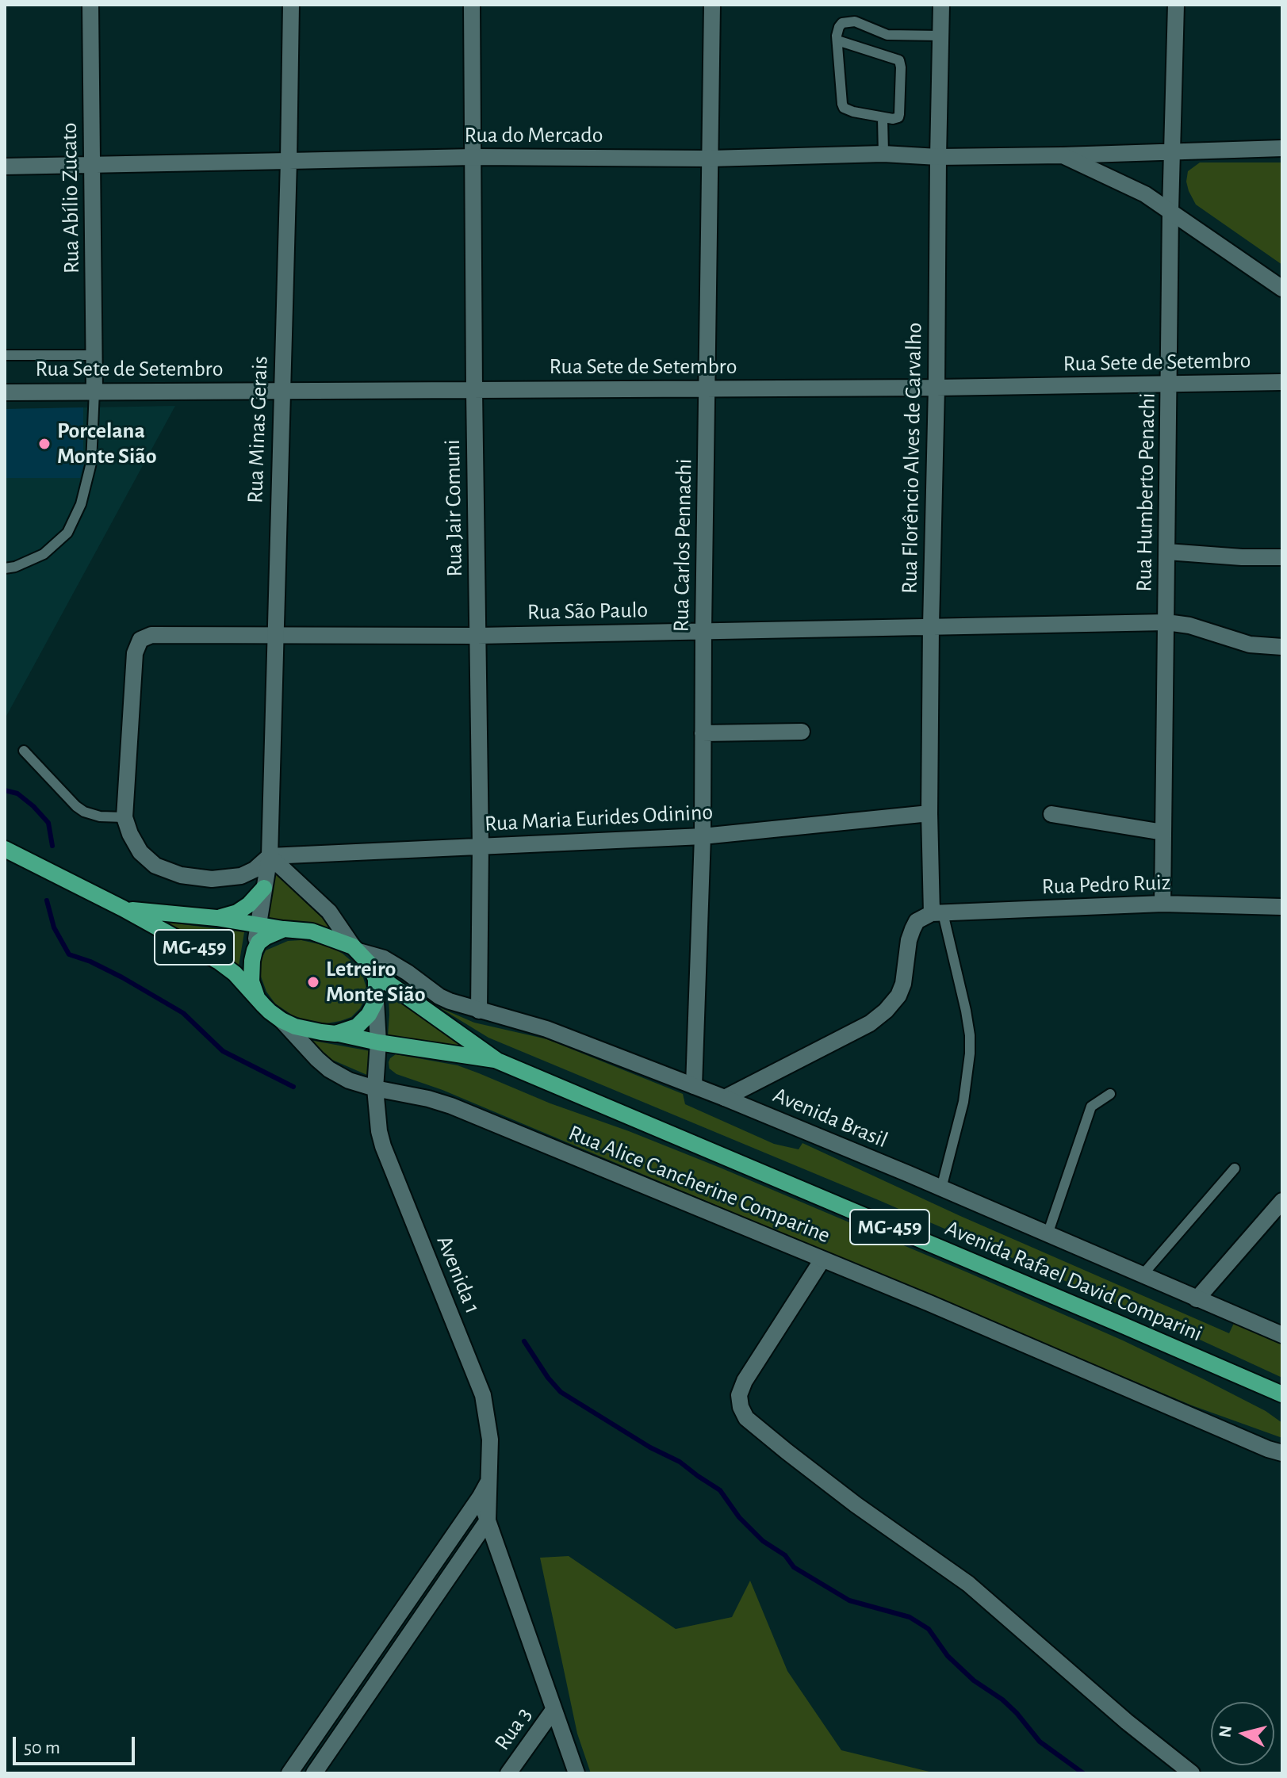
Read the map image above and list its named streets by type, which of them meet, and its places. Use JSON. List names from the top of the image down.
{
  "streets": {
    "main road": ["MG-459", "Avenida Rafael David Comparini"],
    "street": [
      "Rua do Mercado",
      "Rua Abílio Zucato",
      "Rua Sete de Setembro",
      "Rua Minas Gerais",
      "Rua Florêncio Alves de Carvalho",
      "Rua Humberto Penachi",
      "Rua Jair Comuni",
      "Rua Carlos Pennachi",
      "Rua São Paulo",
      "Rua Maria Eurides Odinino",
      "Rua Pedro Ruiz",
      "Avenida Brasil",
      "Rua Alice Cancherine Comparine",
      "Avenida 1",
      "Rua 3"
    ]
  },
  "crossings": [
    ["Rua do Mercado", "Rua Abílio Zucato"],
    ["Rua do Mercado", "Rua Minas Gerais"],
    ["Rua do Mercado", "Rua Florêncio Alves de Carvalho"],
    ["Rua do Mercado", "Rua Humberto Penachi"],
    ["Rua do Mercado", "Rua Jair Comuni"],
    ["Rua do Mercado", "Rua Carlos Pennachi"],
    ["Rua Abílio Zucato", "Rua Sete de Setembro"],
    ["Rua Sete de Setembro", "Rua Minas Gerais"],
    ["Rua Sete de Setembro", "Rua Florêncio Alves de Carvalho"],
    ["Rua Sete de Setembro", "Rua Humberto Penachi"],
    ["Rua Sete de Setembro", "Rua Jair Comuni"],
    ["Rua Sete de Setembro", "Rua Carlos Pennachi"],
    ["Rua Minas Gerais", "Rua São Paulo"],
    ["Rua Minas Gerais", "Rua Maria Eurides Odinino"],
    ["Rua Minas Gerais", "MG-459"],
    ["Rua Minas Gerais", "Avenida Brasil"],
    ["Rua Minas Gerais", "Rua Alice Cancherine Comparine"],
    ["Rua Minas Gerais", "Avenida 1"],
    ["Rua Minas Gerais", "Avenida Rafael David Comparini"],
    ["Rua Florêncio Alves de Carvalho", "Rua São Paulo"],
    ["Rua Florêncio Alves de Carvalho", "Rua Maria Eurides Odinino"],
    ["Rua Florêncio Alves de Carvalho", "Rua Pedro Ruiz"],
    ["Rua Humberto Penachi", "Rua São Paulo"],
    ["Rua Humberto Penachi", "Rua Pedro Ruiz"],
    ["Rua Jair Comuni", "Rua São Paulo"],
    ["Rua Jair Comuni", "Rua Maria Eurides Odinino"],
    ["Rua Jair Comuni", "Avenida Brasil"],
    ["Rua Carlos Pennachi", "Rua São Paulo"],
    ["Rua Carlos Pennachi", "Rua Maria Eurides Odinino"],
    ["Rua Carlos Pennachi", "Avenida Brasil"],
    ["MG-459", "Avenida Brasil"],
    ["MG-459", "Rua Alice Cancherine Comparine"],
    ["MG-459", "Avenida 1"],
    ["MG-459", "Avenida Rafael David Comparini"],
    ["Avenida Brasil", "Rua Alice Cancherine Comparine"],
    ["Avenida Brasil", "Avenida 1"],
    ["Avenida Brasil", "Avenida Rafael David Comparini"],
    ["Rua Alice Cancherine Comparine", "Avenida 1"],
    ["Rua Alice Cancherine Comparine", "Avenida Rafael David Comparini"],
    ["Avenida 1", "Avenida Rafael David Comparini"]
  ],
  "places": ["Porcelana Monte Sião", "Letreiro Monte Sião"],
  "scale_bar": "50 m",
  "north": "left"
}
